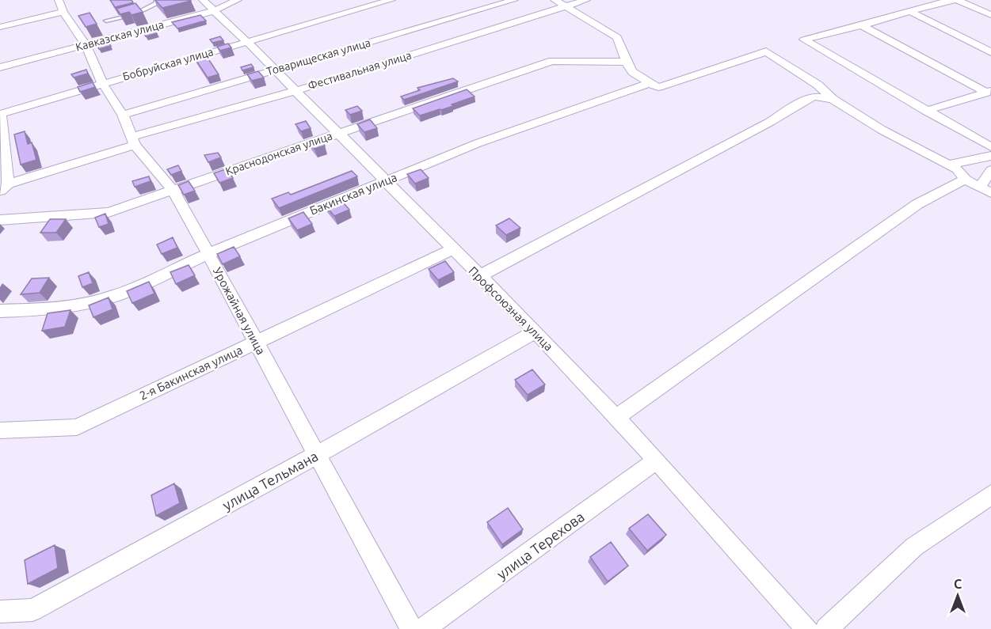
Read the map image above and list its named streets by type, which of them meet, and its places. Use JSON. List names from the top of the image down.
{
  "streets": {
    "street": [
      "Кавказская улица",
      "Товарищеская улица",
      "Бобруйская улица",
      "Фестивальная улица",
      "Краснодонская улица",
      "Бакинская улица",
      "Профсоюзная улица",
      "Урожайная улица",
      "2-я Бакинская улица",
      "улица Тельмана",
      "улица Терехова"
    ]
  },
  "crossings": [
    ["Кавказская улица", "Профсоюзная улица"],
    ["Кавказская улица", "Урожайная улица"],
    ["Товарищеская улица", "Профсоюзная улица"],
    ["Товарищеская улица", "Урожайная улица"],
    ["Бобруйская улица", "Профсоюзная улица"],
    ["Бобруйская улица", "Урожайная улица"],
    ["Фестивальная улица", "Профсоюзная улица"],
    ["Фестивальная улица", "Урожайная улица"],
    ["Краснодонская улица", "Профсоюзная улица"],
    ["Краснодонская улица", "Урожайная улица"],
    ["Бакинская улица", "Профсоюзная улица"],
    ["Бакинская улица", "Урожайная улица"],
    ["Профсоюзная улица", "2-я Бакинская улица"],
    ["Профсоюзная улица", "улица Тельмана"],
    ["Профсоюзная улица", "улица Терехова"],
    ["Урожайная улица", "2-я Бакинская улица"],
    ["Урожайная улица", "улица Тельмана"]
  ],
  "north": "top"
}
